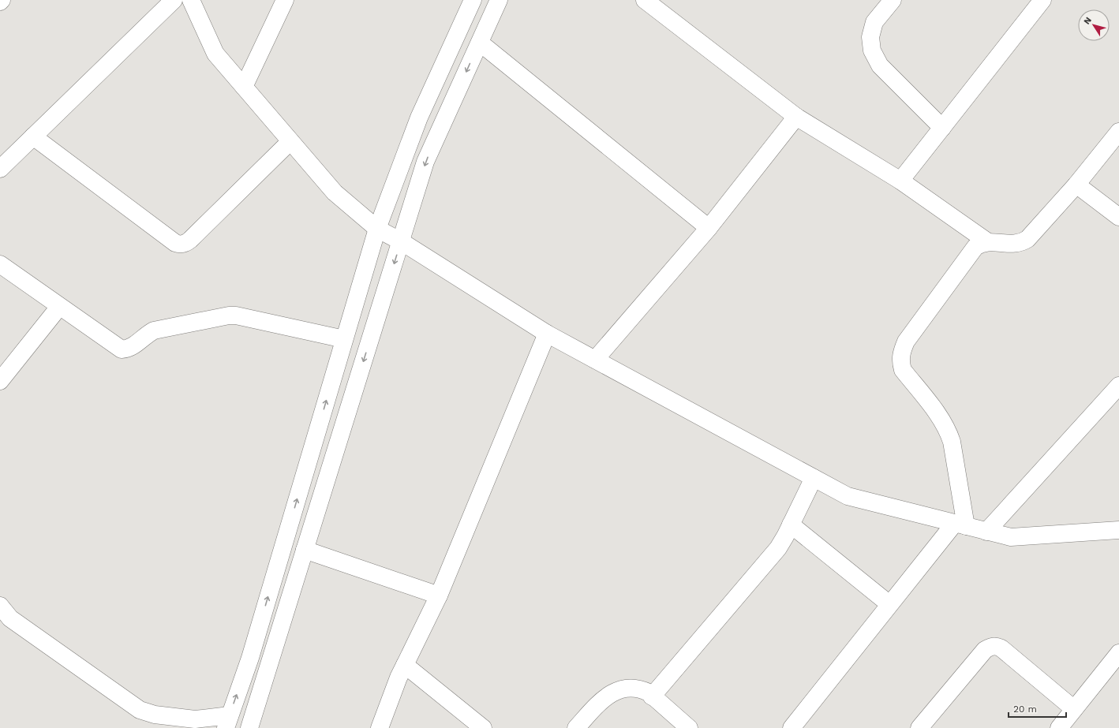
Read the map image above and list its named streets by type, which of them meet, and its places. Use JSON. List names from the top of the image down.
{
  "scale_bar": "20 m",
  "north": "top left"
}
